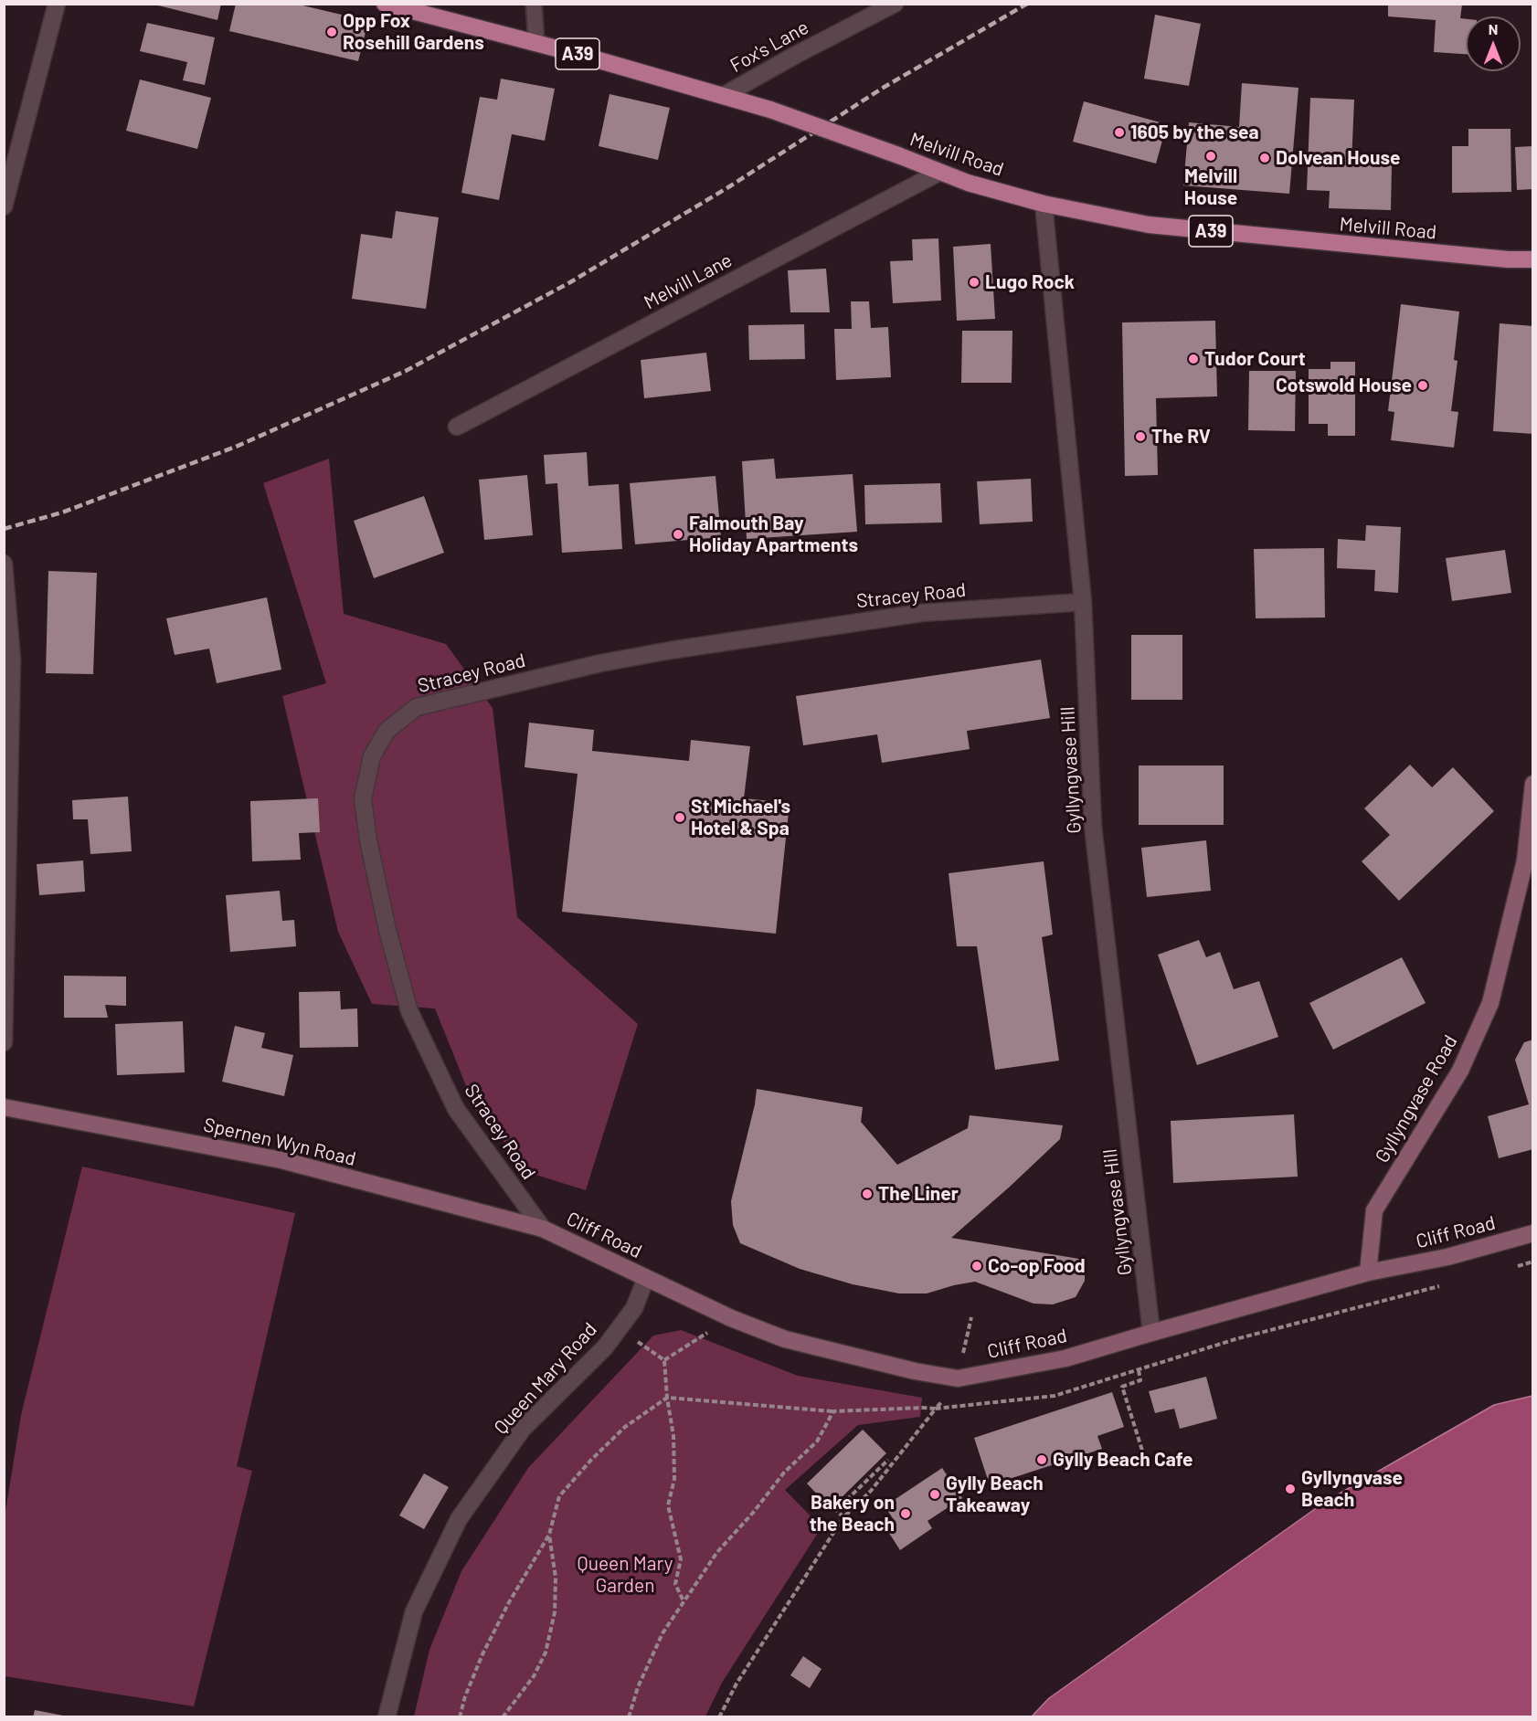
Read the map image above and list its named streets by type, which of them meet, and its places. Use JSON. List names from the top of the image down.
{
  "streets": {
    "main road": ["A39", "Melvill Road"],
    "street": [
      "Fox's Lane",
      "Melvill Lane",
      "Stracey Road",
      "Gyllyngvase Hill",
      "Gyllyngvase Road",
      "Spernen Wyn Road",
      "Cliff Road",
      "Queen Mary Road"
    ]
  },
  "crossings": [
    ["Fox's Lane", "Melvill Road"],
    ["Melvill Road", "Melvill Lane"],
    ["Melvill Road", "Gyllyngvase Hill"],
    ["Stracey Road", "Gyllyngvase Hill"],
    ["Stracey Road", "Spernen Wyn Road"],
    ["Stracey Road", "Cliff Road"],
    ["Gyllyngvase Hill", "Cliff Road"],
    ["Gyllyngvase Road", "Cliff Road"],
    ["Spernen Wyn Road", "Cliff Road"],
    ["Cliff Road", "Queen Mary Road"]
  ],
  "parks": ["Queen Mary Garden"],
  "places": [
    "Opp Fox Rosehill Gardens",
    "1605 by the sea",
    "Melvill House",
    "Dolvean House",
    "Lugo Rock",
    "Tudor Court",
    "Cotswold House",
    "The RV",
    "Falmouth Bay Holiday Apartments",
    "St Michael's Hotel & Spa",
    "The Liner",
    "Co-op Food",
    "Gylly Beach Cafe",
    "Gyllyngvase Beach",
    "Gylly Beach Takeaway",
    "Bakery on the Beach"
  ],
  "north": "top"
}
